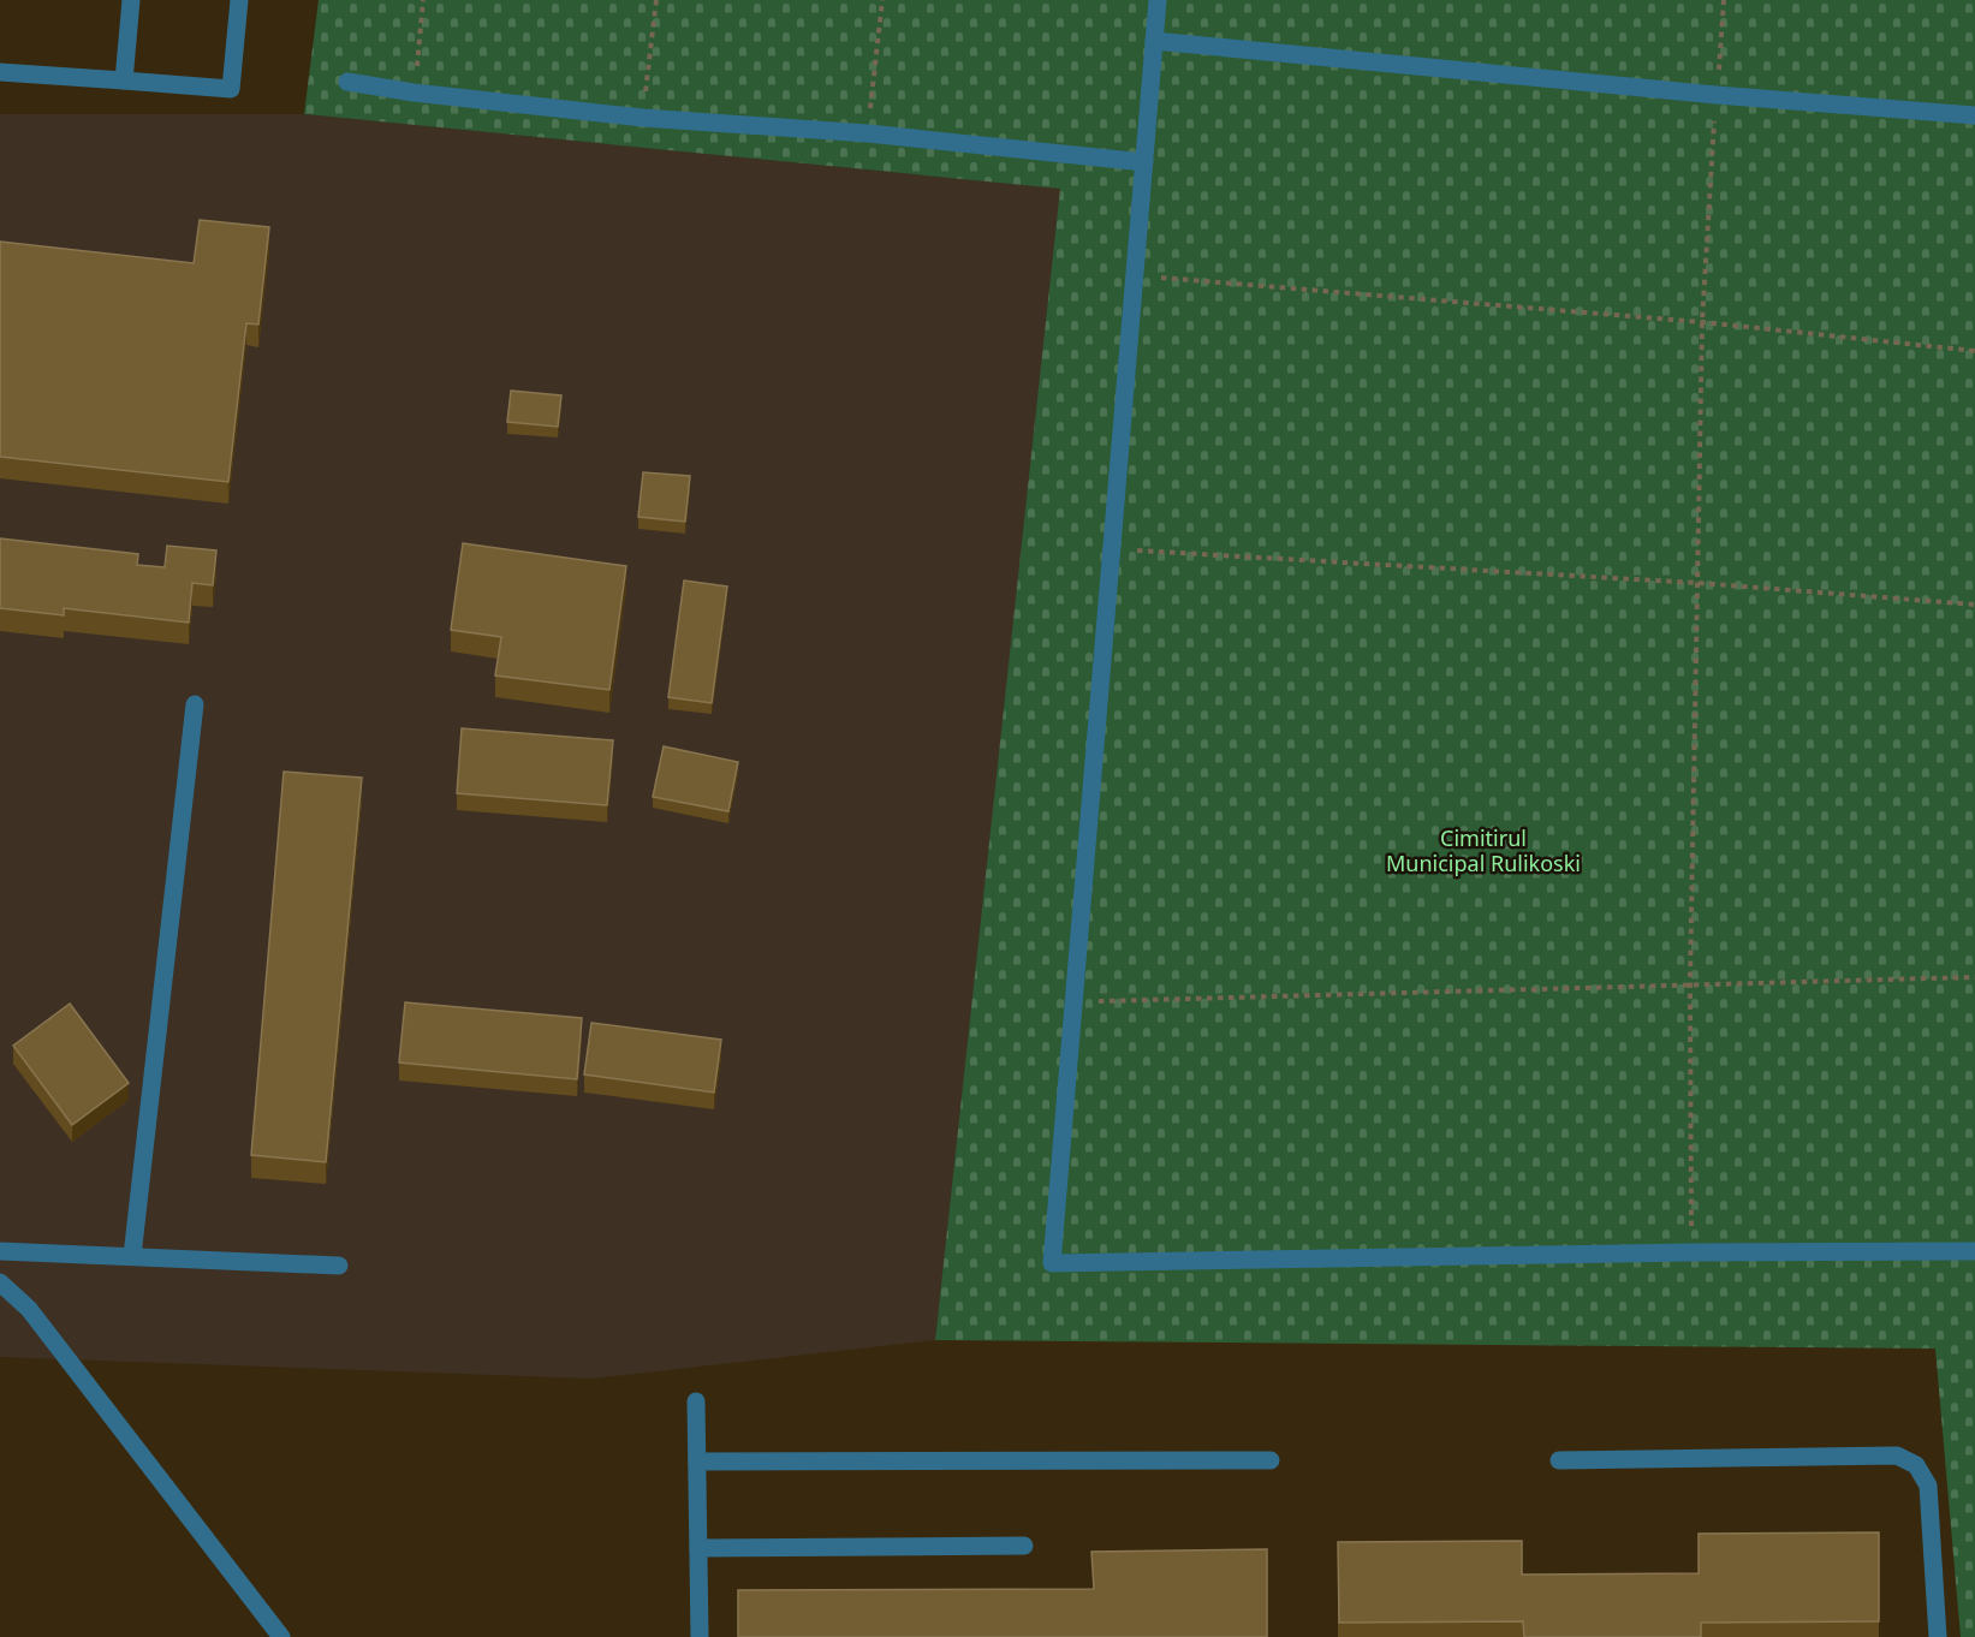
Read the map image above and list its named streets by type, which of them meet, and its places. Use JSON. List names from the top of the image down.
{
  "parks": ["Cimitirul Municipal Rulikoski"]
}
